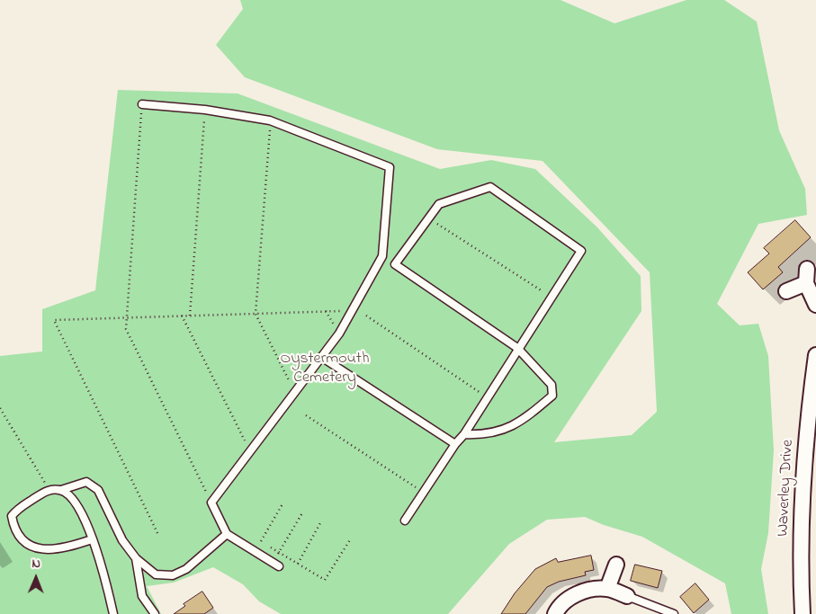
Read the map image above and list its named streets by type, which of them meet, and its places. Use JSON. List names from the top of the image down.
{
  "streets": {
    "street": ["Waverley Drive"]
  },
  "parks": ["Oystermouth Cemetery"],
  "north": "top"
}
